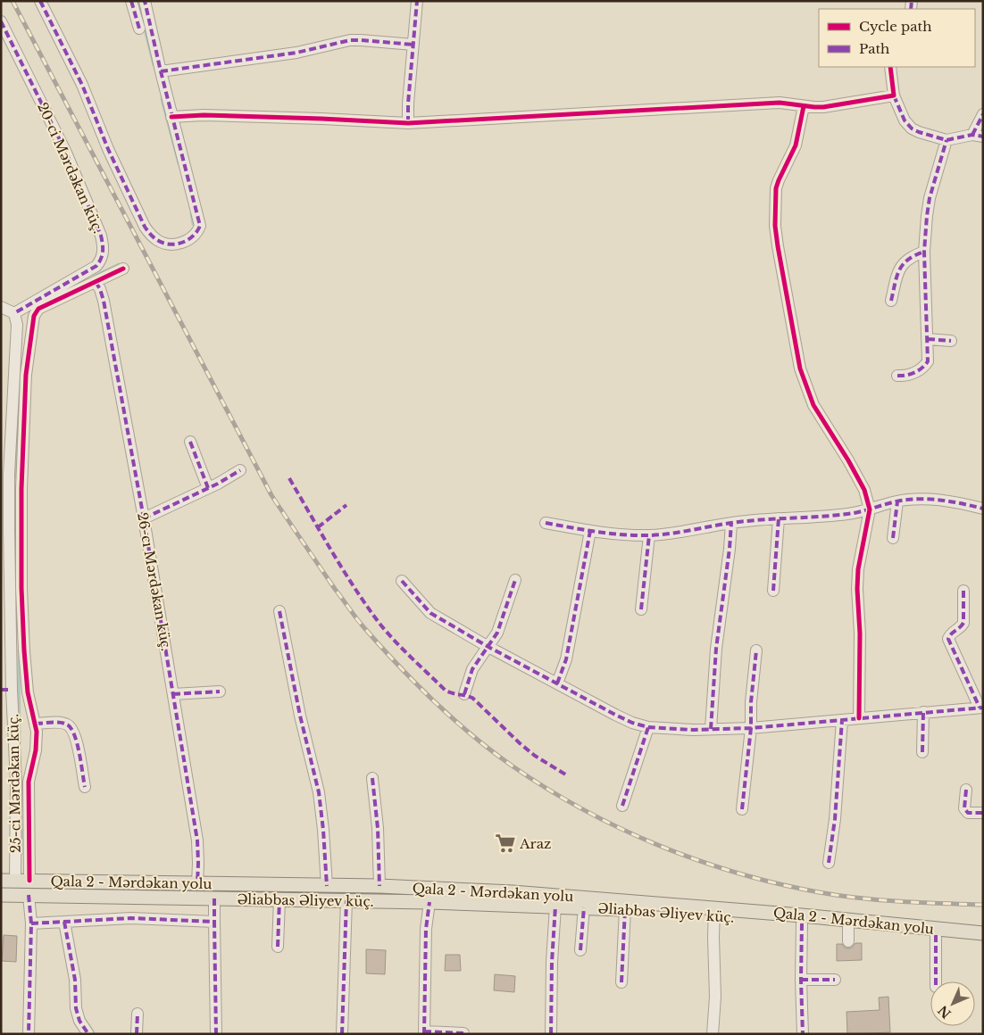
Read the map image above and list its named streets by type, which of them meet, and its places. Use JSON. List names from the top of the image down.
{
  "streets": {
    "main road": ["Qala 2 - Mərdəkan yolu", "Əliabbas Əliyev küç."],
    "street": ["20-ci Mərdəkan küç.", "26-cı Mərdəkan küç.", "25-ci Mərdəkan küç."]
  },
  "crossings": [
    ["20-ci Mərdəkan küç.", "25-ci Mərdəkan küç."],
    ["26-cı Mərdəkan küç.", "Qala 2 - Mərdəkan yolu"],
    ["25-ci Mərdəkan küç.", "Qala 2 - Mərdəkan yolu"],
    ["Qala 2 - Mərdəkan yolu", "Əliabbas Əliyev küç."]
  ],
  "places": {
    "supermarket": ["Araz"]
  },
  "legend": ["Cycle path", "Path"],
  "north": "bottom left"
}
